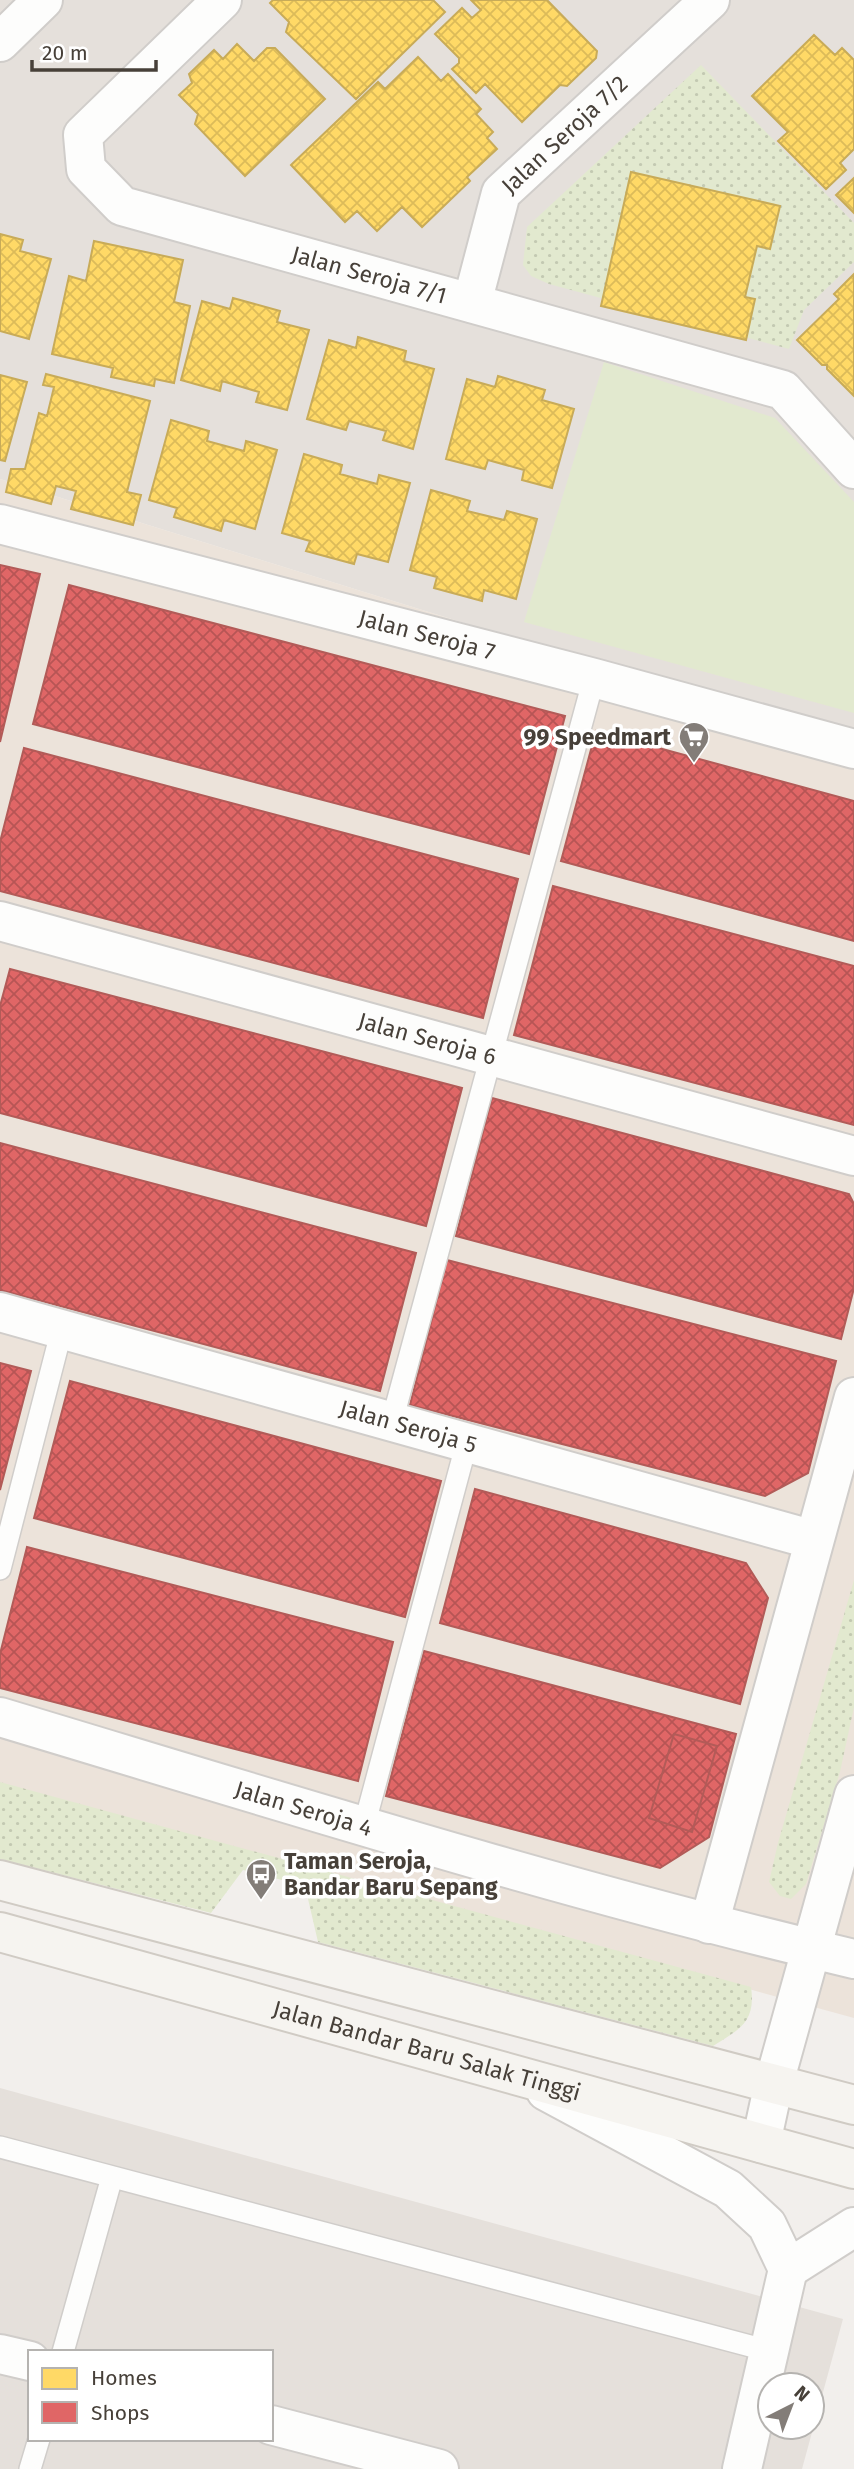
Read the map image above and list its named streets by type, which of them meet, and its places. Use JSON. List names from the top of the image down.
{
  "streets": {
    "main road": ["Jalan Bandar Baru Salak Tinggi"],
    "street": [
      "Jalan Seroja 7/2",
      "Jalan Seroja 7/1",
      "Jalan Seroja 7",
      "Jalan Seroja 6",
      "Jalan Seroja 5",
      "Jalan Seroja 4"
    ]
  },
  "crossings": [
    ["Jalan Seroja 7/2", "Jalan Seroja 7/1"]
  ],
  "places": {
    "supermarket": ["99 Speedmart"],
    "bus stop": ["Taman Seroja, Bandar Baru Sepang"]
  },
  "legend": ["Homes", "Shops"],
  "scale_bar": "20 m",
  "north": "top right"
}
